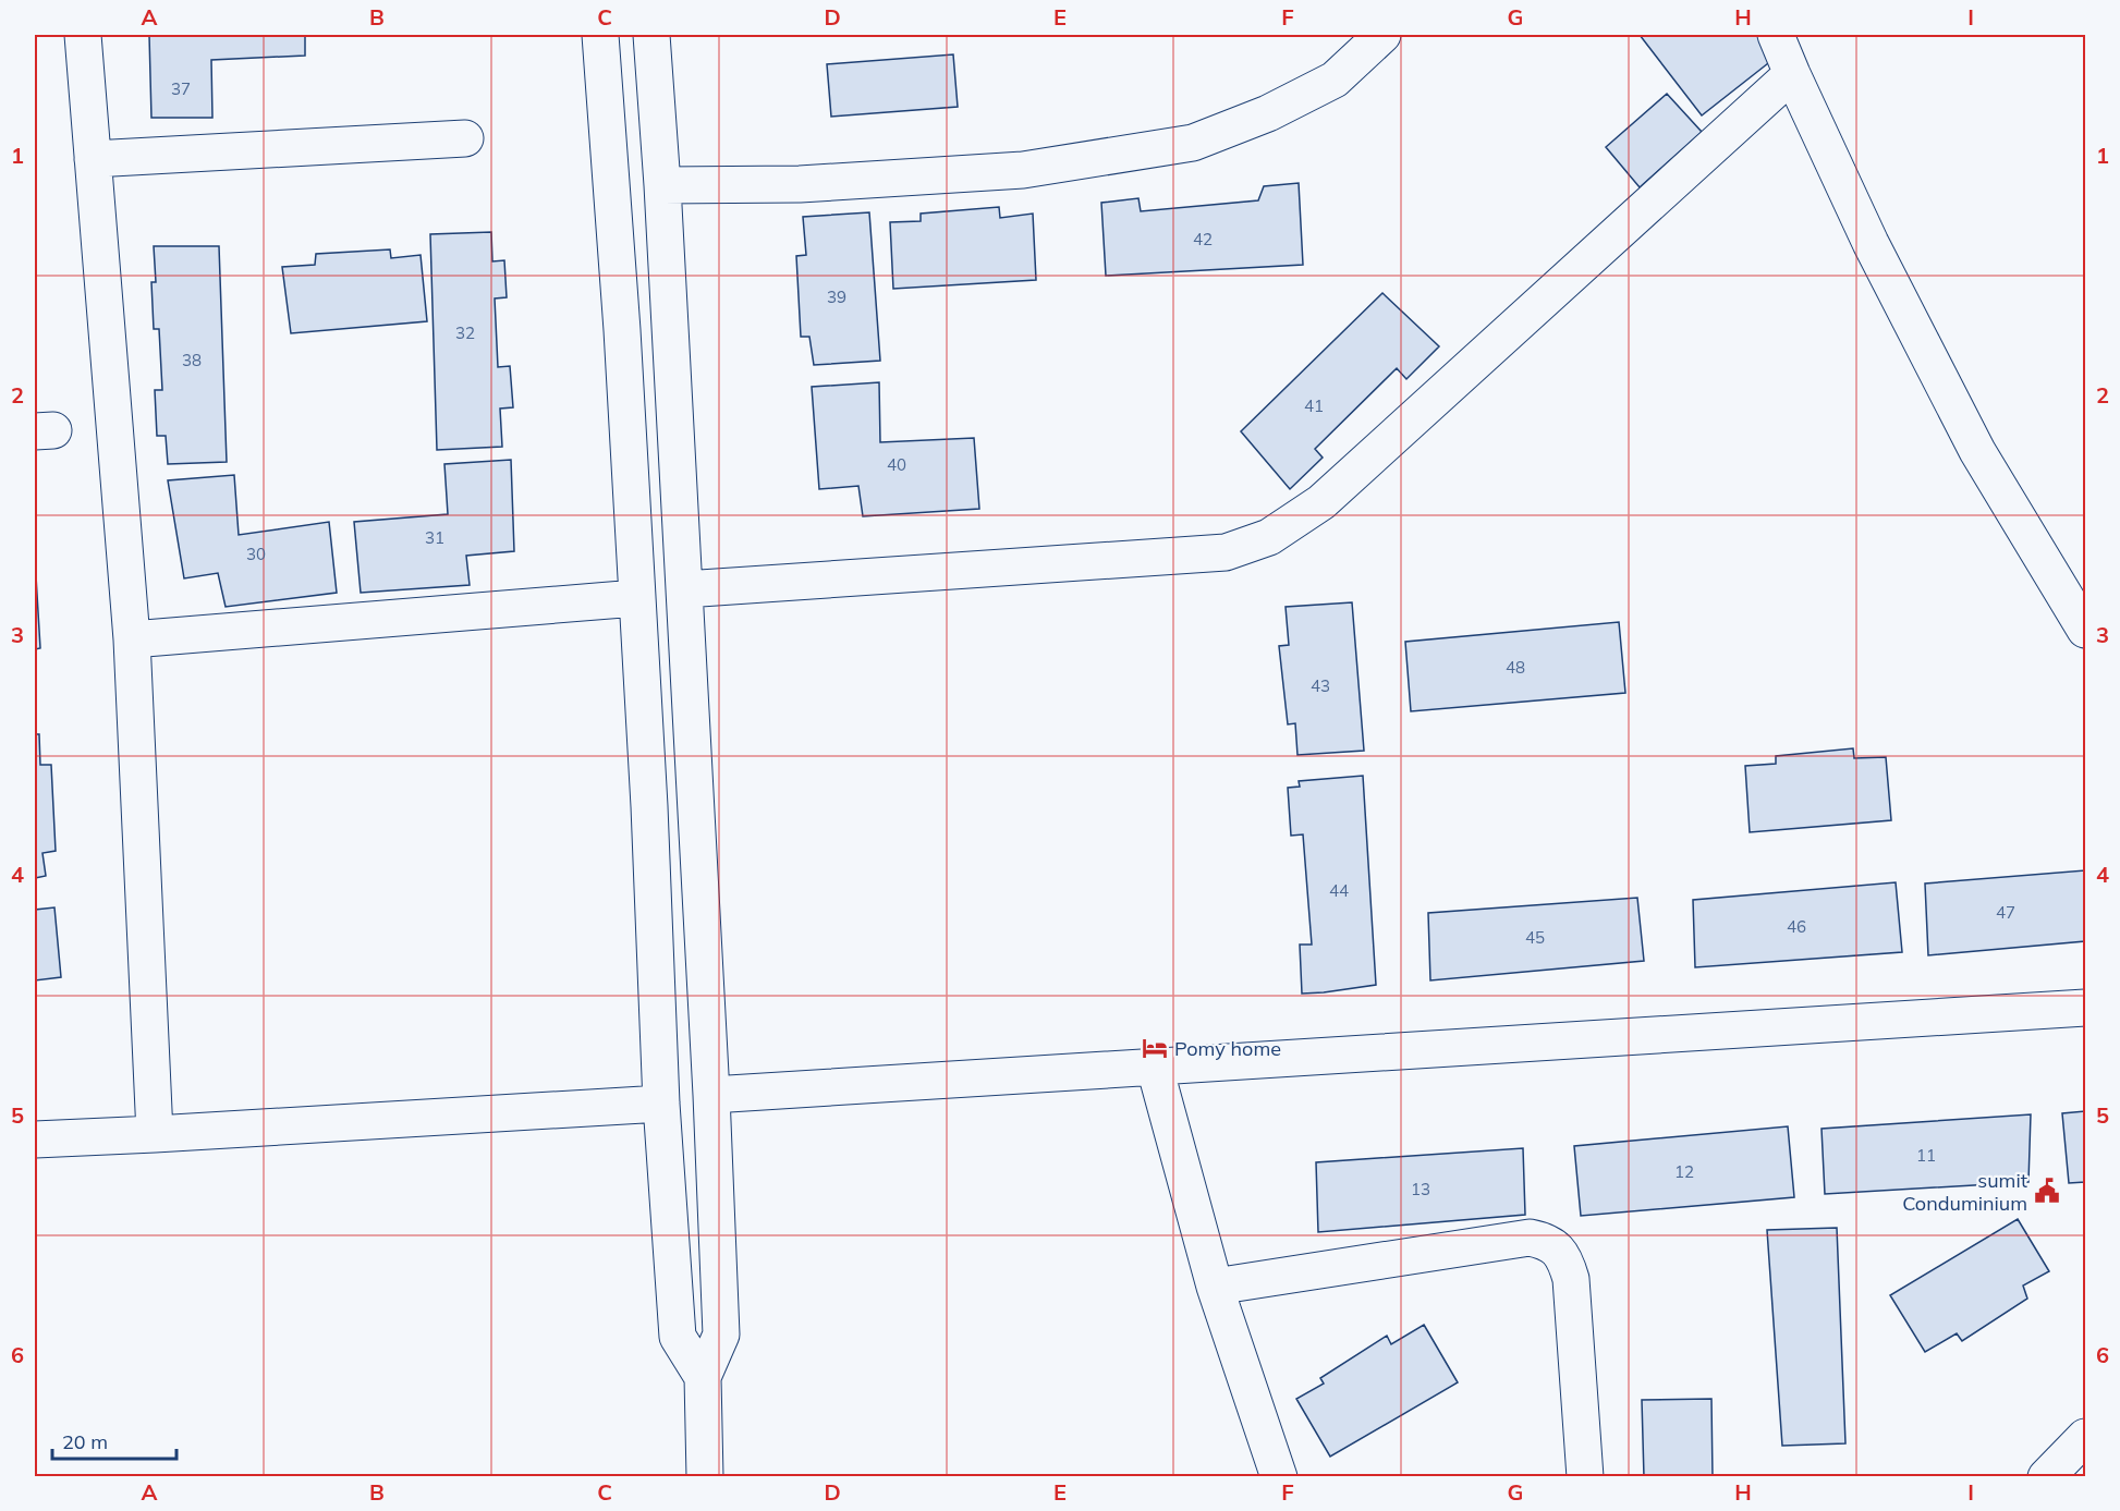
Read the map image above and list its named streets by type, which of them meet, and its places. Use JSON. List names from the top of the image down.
{
  "places": {
    "hotel": ["Pomy home"],
    "public building": ["sumit Conduminium"]
  },
  "house_numbers": [
    "37",
    "42",
    "39",
    "32",
    "38",
    "41",
    "40",
    "31",
    "30",
    "48",
    "43",
    "44",
    "47",
    "46",
    "45",
    "11",
    "12",
    "13"
  ],
  "scale_bar": "20 m",
  "grid": {
    "columns": [
      "A",
      "B",
      "C",
      "D",
      "E",
      "F",
      "G",
      "H",
      "I"
    ],
    "rows": [
      "1",
      "2",
      "3",
      "4",
      "5",
      "6"
    ]
  }
}
